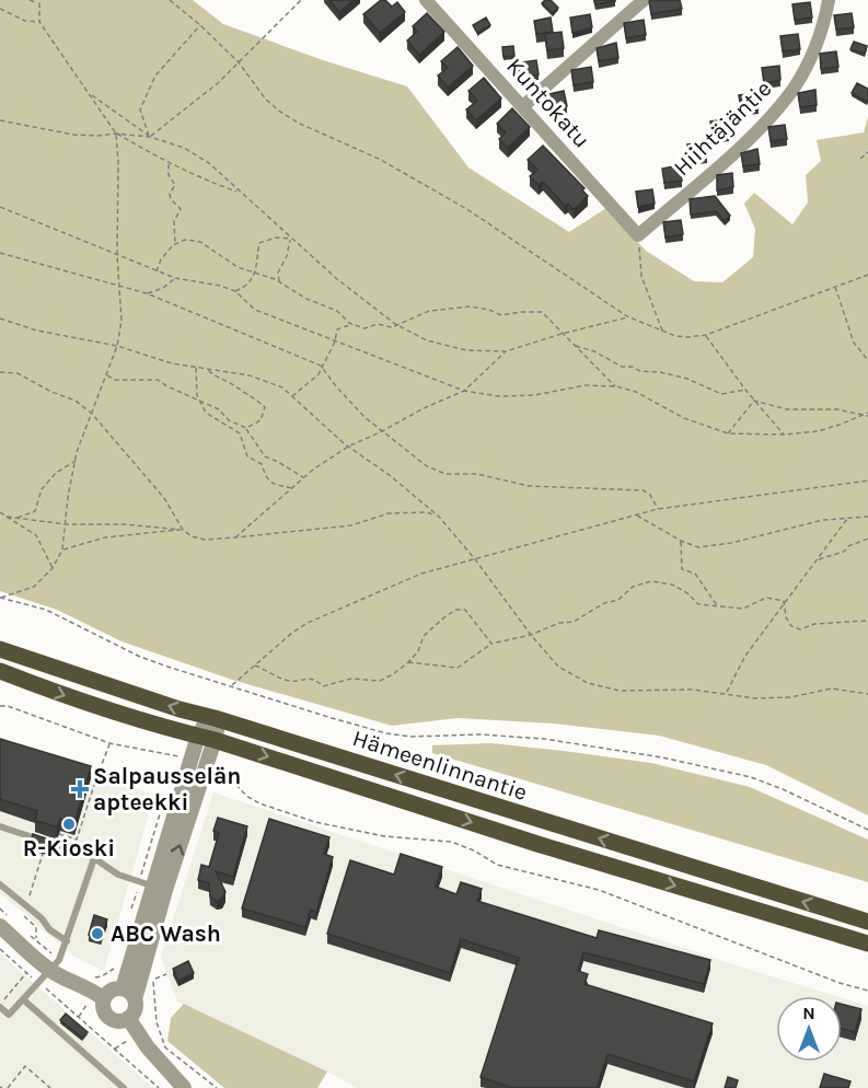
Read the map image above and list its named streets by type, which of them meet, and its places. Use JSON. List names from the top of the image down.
{
  "streets": {
    "main road": ["Hämeenlinnantie"],
    "street": ["Kuntokatu", "Hiihtäjäntie"]
  },
  "crossings": [
    ["Kuntokatu", "Hiihtäjäntie"]
  ],
  "places": {
    "health": ["Salpausselän apteekki"],
    "other": ["R-Kioski", "ABC Wash"]
  },
  "north": "top"
}
